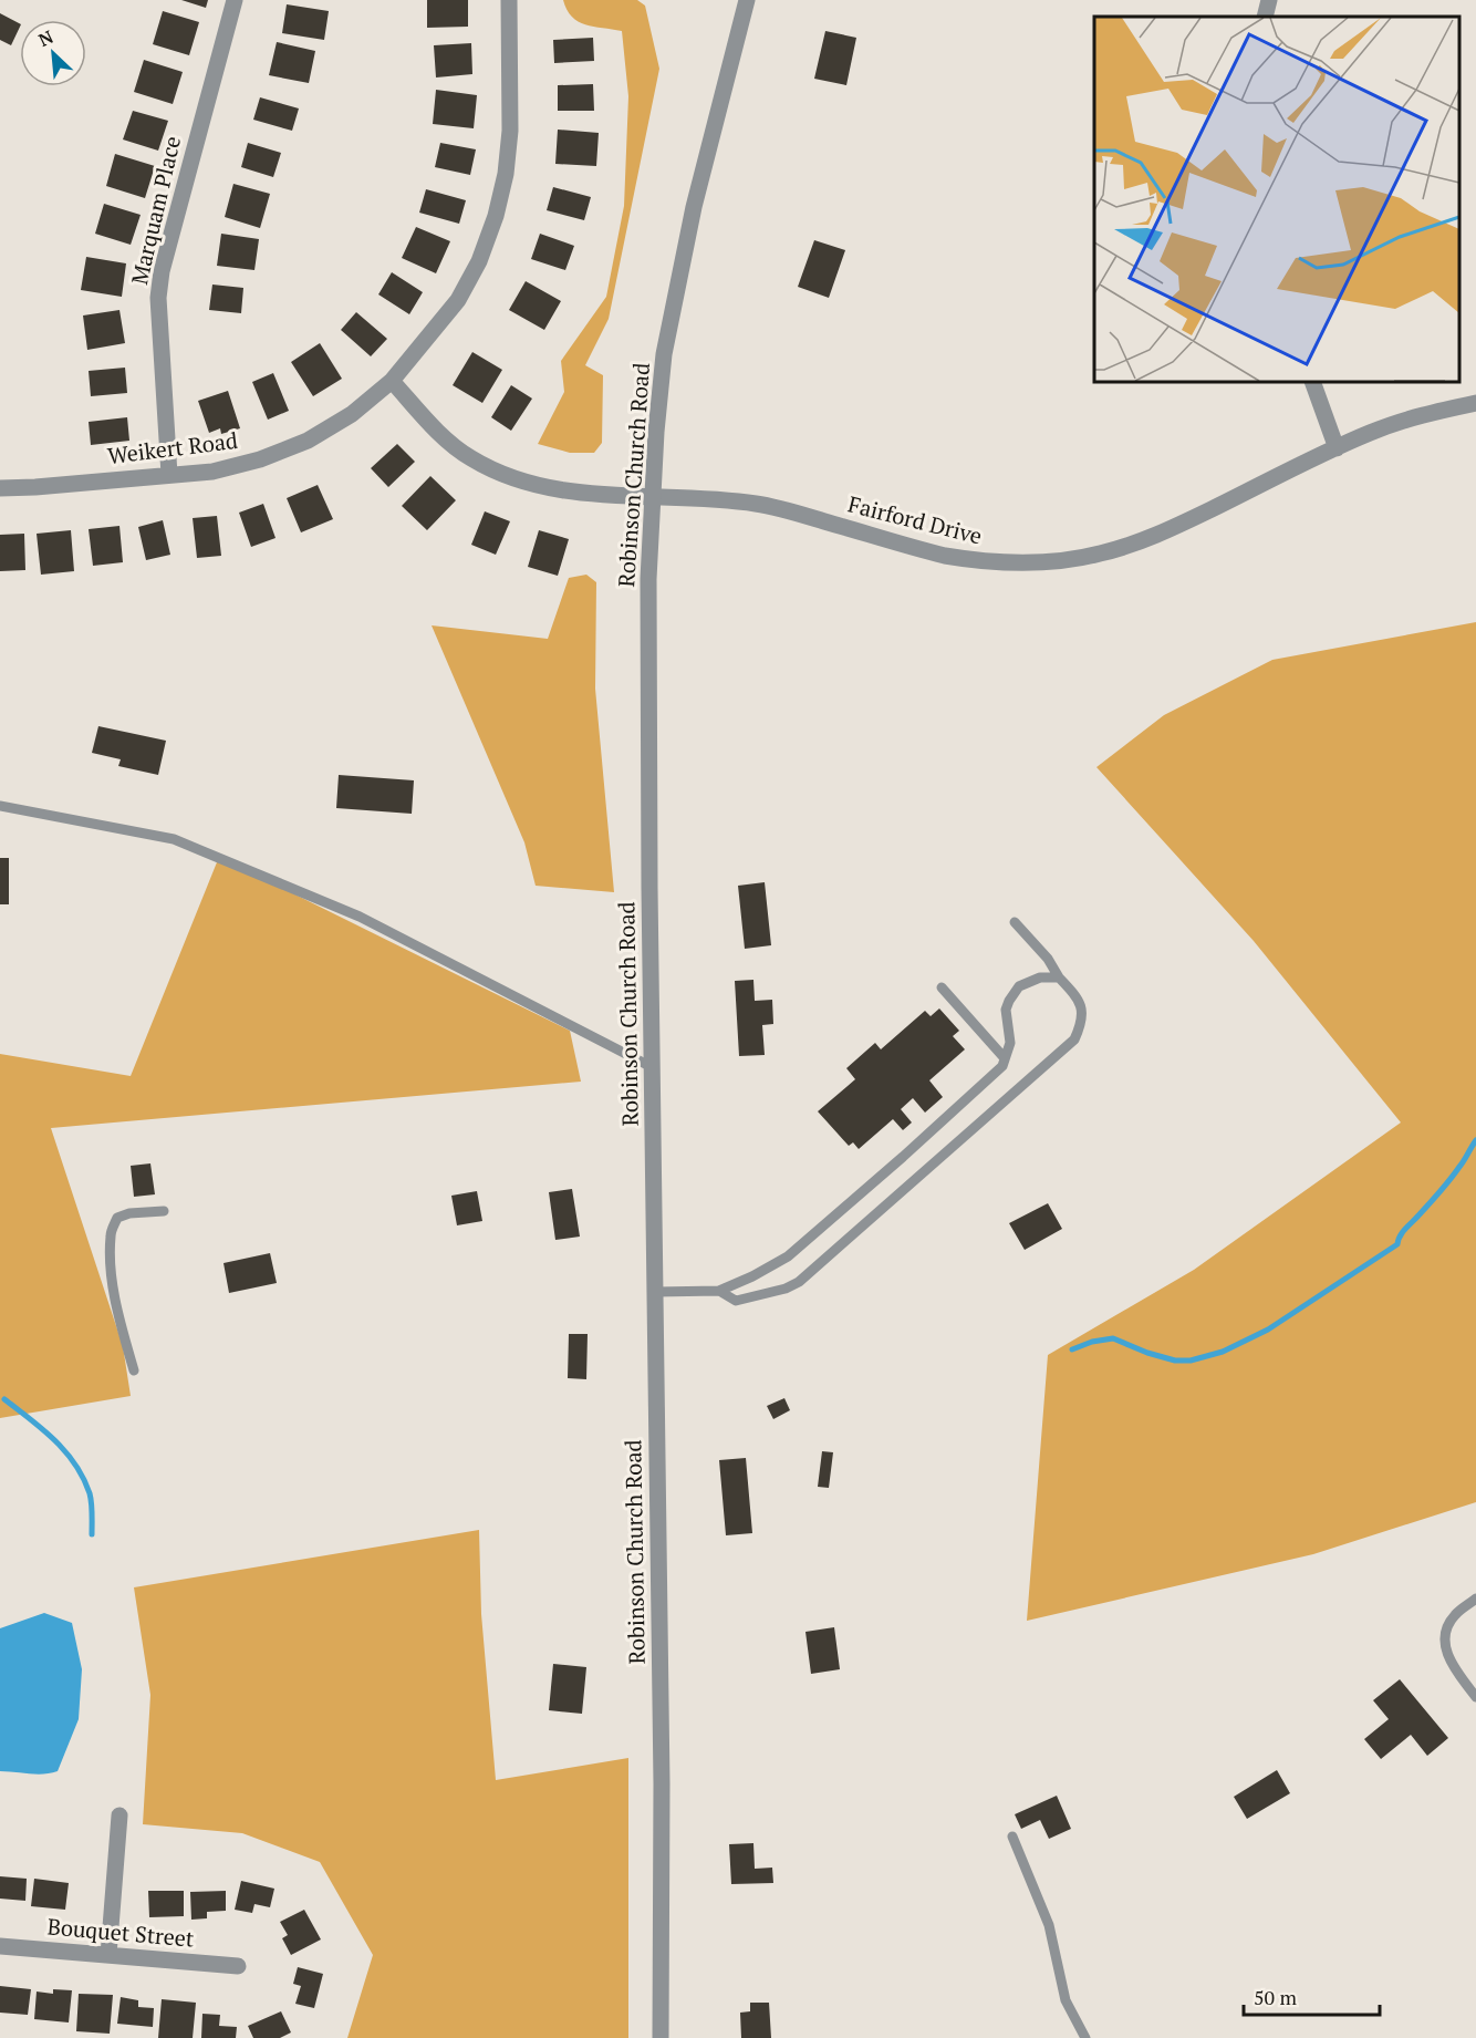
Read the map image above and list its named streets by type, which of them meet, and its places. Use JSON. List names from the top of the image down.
{
  "streets": {
    "street": [
      "Marquam Place",
      "Weikert Road",
      "Robinson Church Road",
      "Fairford Drive",
      "Bouquet Street"
    ]
  },
  "crossings": [
    ["Marquam Place", "Weikert Road"],
    ["Weikert Road", "Fairford Drive"],
    ["Robinson Church Road", "Fairford Drive"]
  ],
  "scale_bar": "50 m",
  "north": "top left"
}
